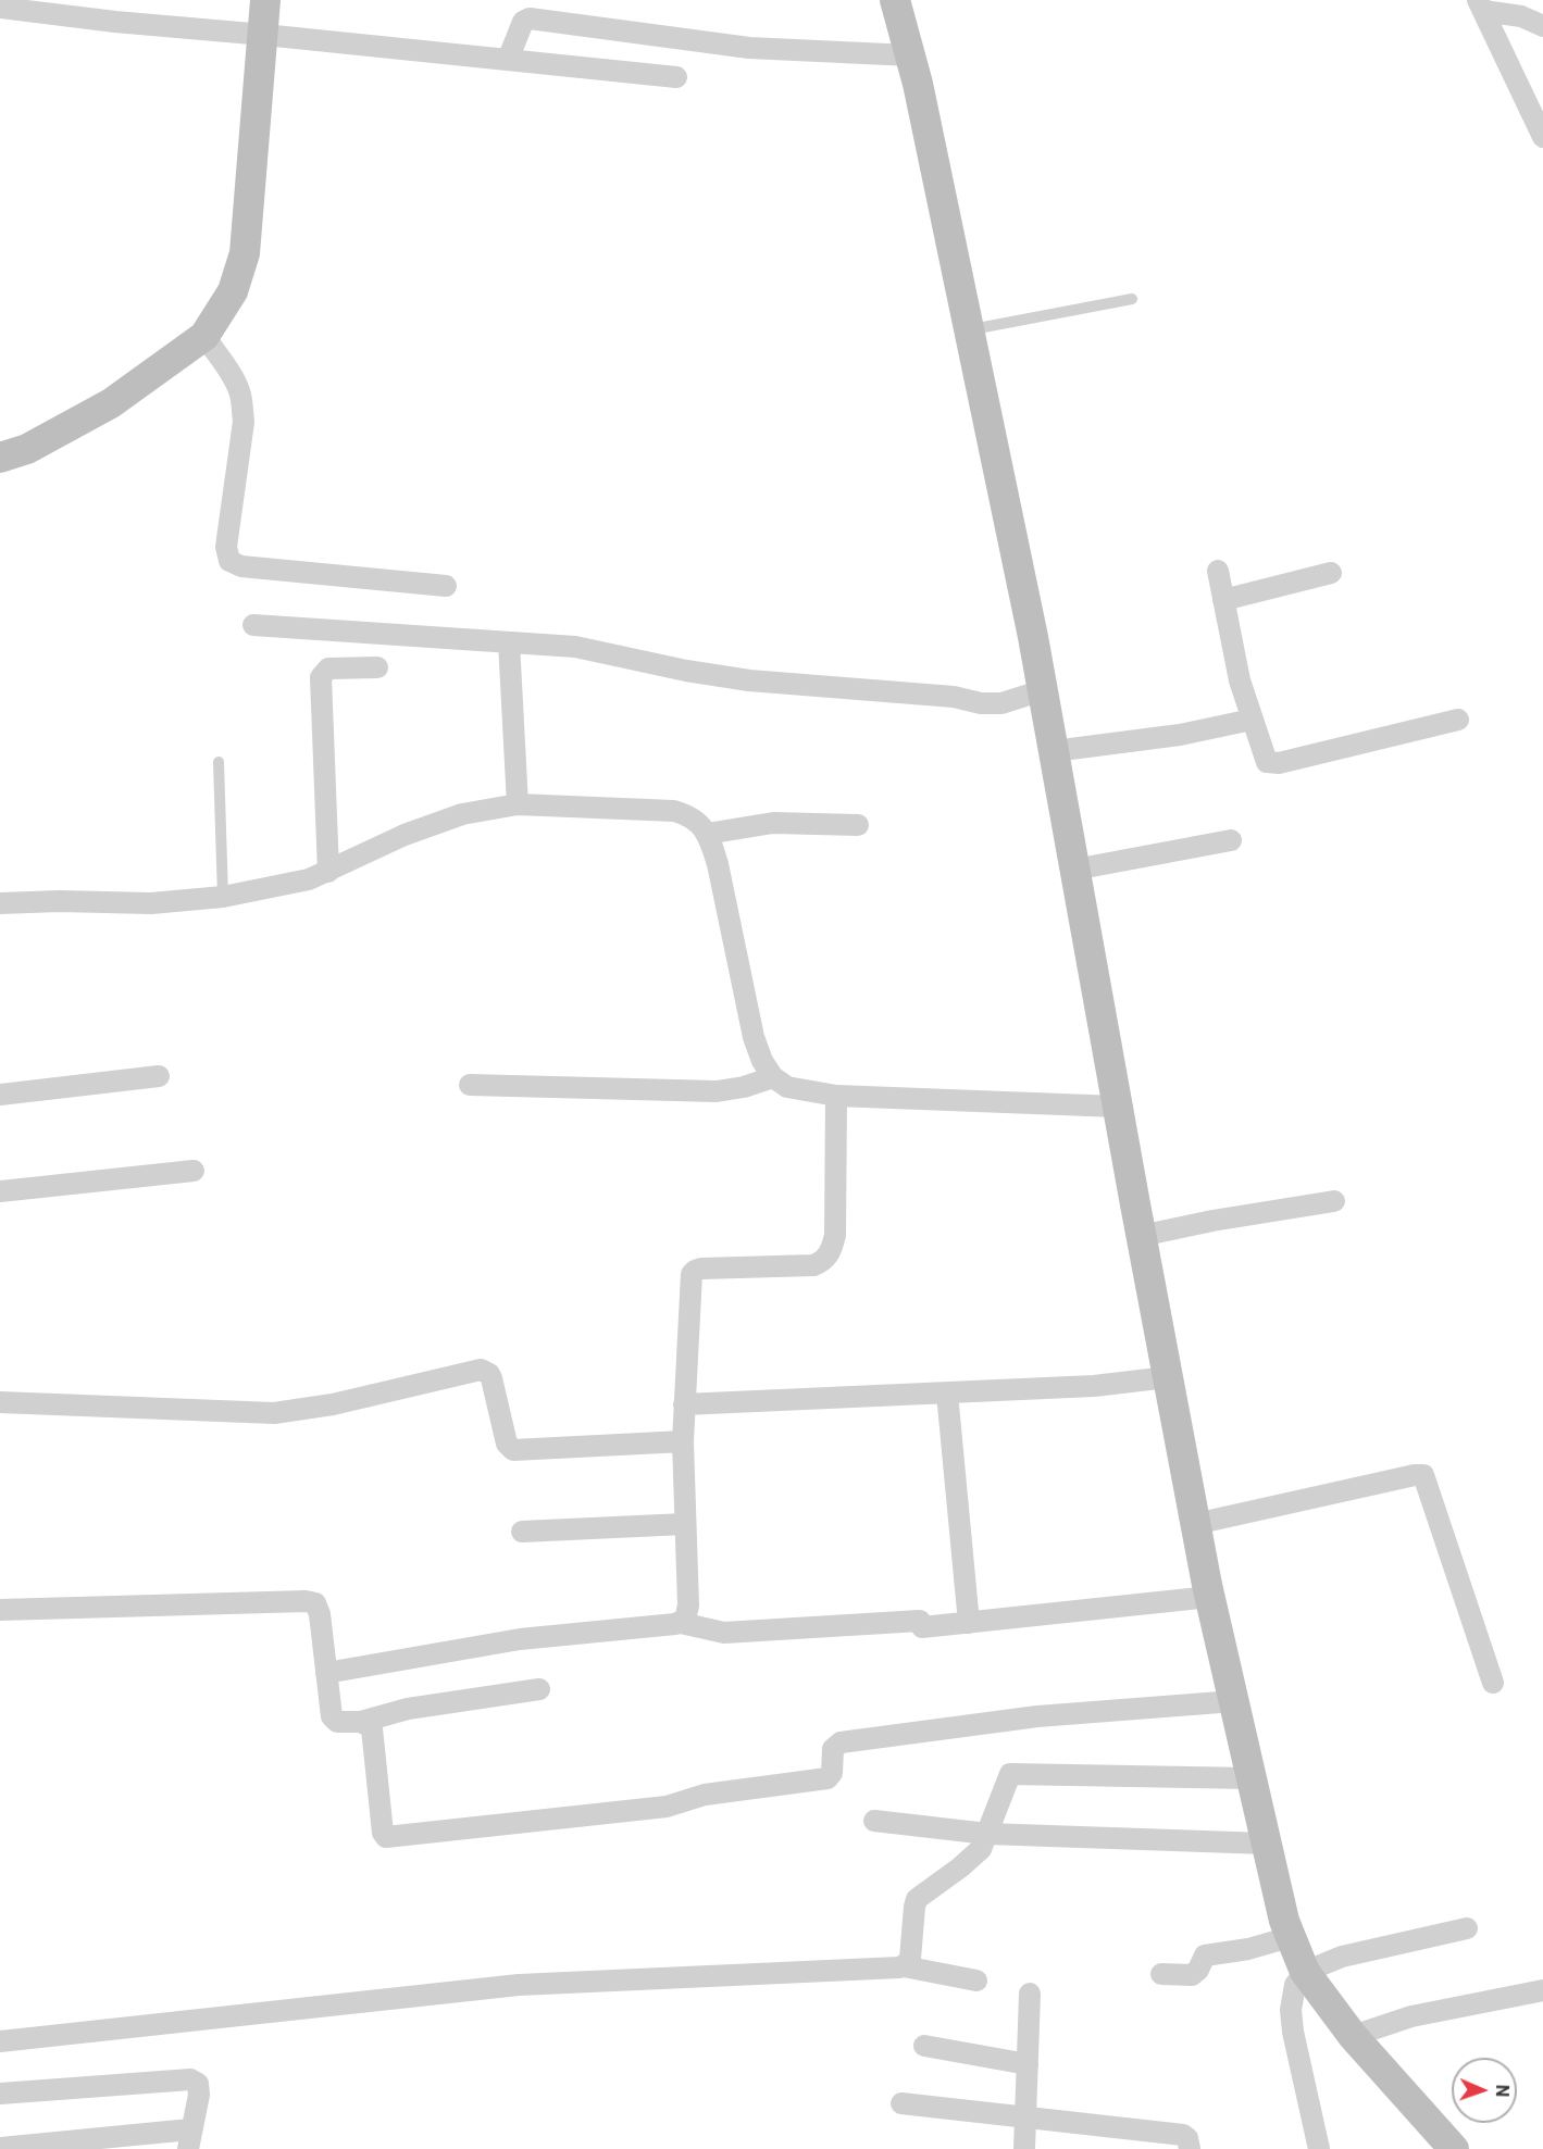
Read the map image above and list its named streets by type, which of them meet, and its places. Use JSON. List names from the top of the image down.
{
  "north": "right"
}
